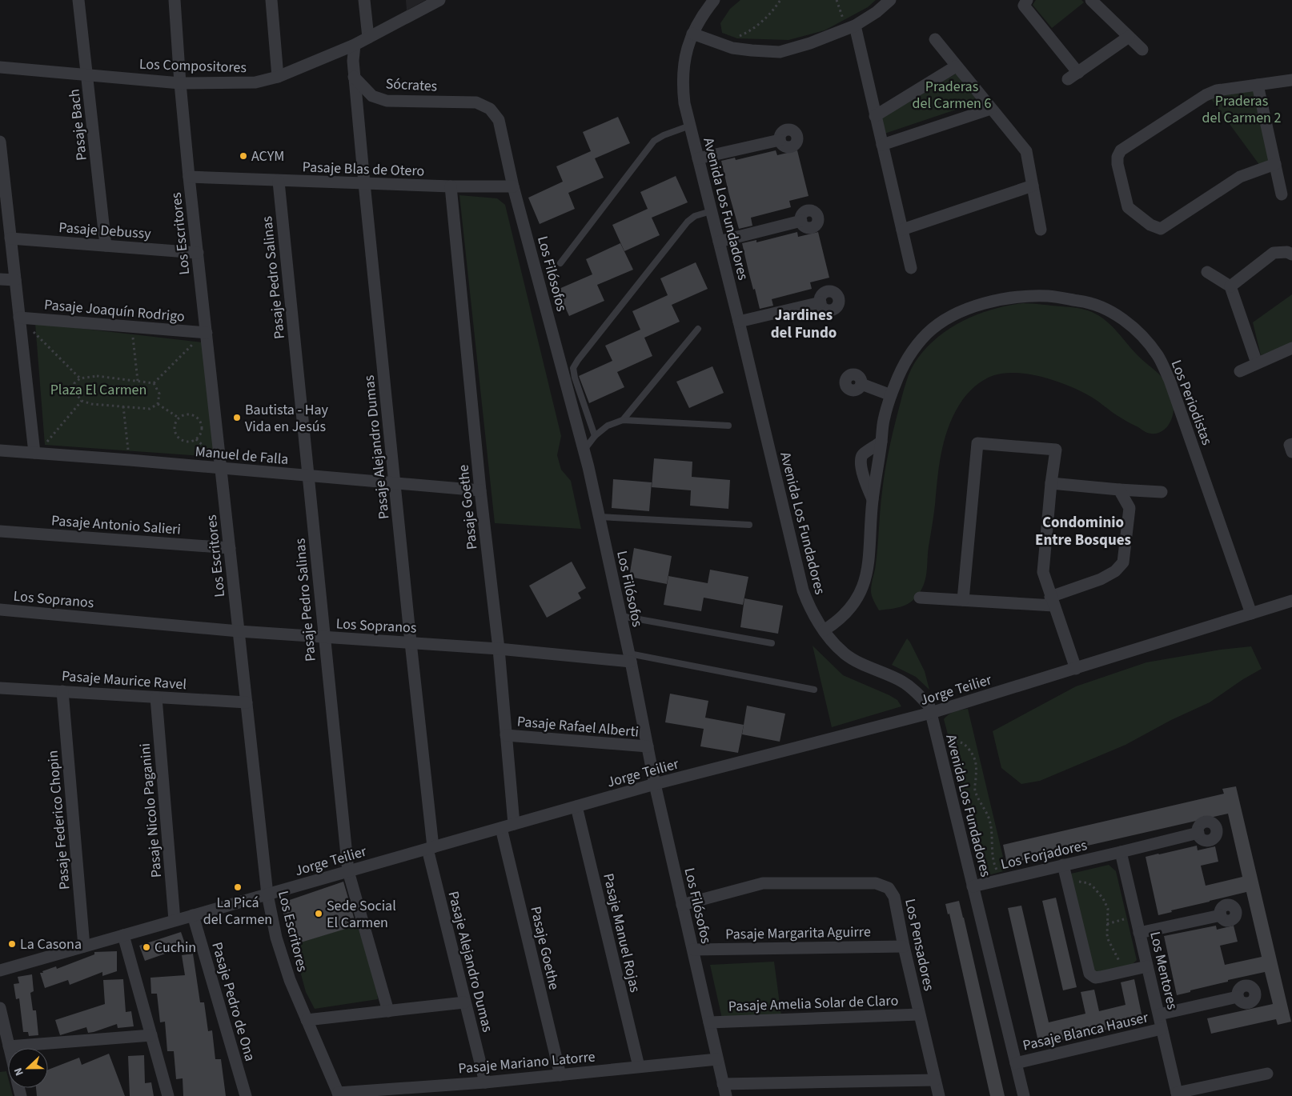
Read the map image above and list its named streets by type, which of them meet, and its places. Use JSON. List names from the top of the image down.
{
  "streets": {
    "street": [
      "Los Compositores",
      "Sócrates",
      "Pasaje Bach",
      "Pasaje Blas de Otero",
      "Avenida Los Fundadores",
      "Pasaje Debussy",
      "Los Escritores",
      "Los Filósofos",
      "Pasaje Pedro Salinas",
      "Pasaje Joaquín Rodrigo",
      "Los Periodistas",
      "Pasaje Alejandro Dumas",
      "Manuel de Falla",
      "Pasaje Goethe",
      "Pasaje Antonio Salieri",
      "Los Sopranos",
      "Pasaje Maurice Ravel",
      "Jorge Teilier",
      "Pasaje Rafael Alberti",
      "Pasaje Nicolo Paganini",
      "Pasaje Federico Chopin",
      "Los Forjadores",
      "Pasaje Manuel Rojas",
      "Pasaje Margarita Aguirre",
      "Los Pensadores",
      "Los Mentores",
      "Pasaje Pedro de Ona",
      "Pasaje Amelia Solar de Claro",
      "Pasaje Blanca Hauser",
      "Pasaje Mariano Latorre"
    ]
  },
  "crossings": [
    ["Los Compositores", "Pasaje Bach"],
    ["Los Compositores", "Los Escritores"],
    ["Los Compositores", "Pasaje Alejandro Dumas"],
    ["Sócrates", "Los Filósofos"],
    ["Sócrates", "Pasaje Alejandro Dumas"],
    ["Pasaje Bach", "Pasaje Debussy"],
    ["Pasaje Blas de Otero", "Los Escritores"],
    ["Pasaje Blas de Otero", "Los Filósofos"],
    ["Pasaje Blas de Otero", "Pasaje Pedro Salinas"],
    ["Pasaje Blas de Otero", "Pasaje Alejandro Dumas"],
    ["Pasaje Blas de Otero", "Pasaje Goethe"],
    ["Avenida Los Fundadores", "Los Periodistas"],
    ["Avenida Los Fundadores", "Jorge Teilier"],
    ["Avenida Los Fundadores", "Los Forjadores"],
    ["Avenida Los Fundadores", "Pasaje Blanca Hauser"],
    ["Pasaje Debussy", "Los Escritores"],
    ["Los Escritores", "Pasaje Joaquín Rodrigo"],
    ["Los Escritores", "Manuel de Falla"],
    ["Los Escritores", "Pasaje Antonio Salieri"],
    ["Los Escritores", "Los Sopranos"],
    ["Los Escritores", "Pasaje Maurice Ravel"],
    ["Los Escritores", "Jorge Teilier"],
    ["Los Escritores", "Pasaje Mariano Latorre"],
    ["Los Filósofos", "Los Sopranos"],
    ["Los Filósofos", "Jorge Teilier"],
    ["Los Filósofos", "Pasaje Rafael Alberti"],
    ["Los Filósofos", "Pasaje Margarita Aguirre"],
    ["Los Filósofos", "Los Pensadores"],
    ["Los Filósofos", "Pasaje Amelia Solar de Claro"],
    ["Los Filósofos", "Pasaje Mariano Latorre"],
    ["Pasaje Pedro Salinas", "Manuel de Falla"],
    ["Pasaje Pedro Salinas", "Los Sopranos"],
    ["Pasaje Pedro Salinas", "Jorge Teilier"],
    ["Los Periodistas", "Jorge Teilier"],
    ["Pasaje Alejandro Dumas", "Manuel de Falla"],
    ["Pasaje Alejandro Dumas", "Los Sopranos"],
    ["Pasaje Alejandro Dumas", "Jorge Teilier"],
    ["Pasaje Alejandro Dumas", "Pasaje Mariano Latorre"],
    ["Manuel de Falla", "Pasaje Goethe"],
    ["Pasaje Goethe", "Los Sopranos"],
    ["Pasaje Goethe", "Jorge Teilier"],
    ["Pasaje Goethe", "Pasaje Rafael Alberti"],
    ["Pasaje Goethe", "Pasaje Mariano Latorre"],
    ["Pasaje Maurice Ravel", "Pasaje Nicolo Paganini"],
    ["Pasaje Maurice Ravel", "Pasaje Federico Chopin"],
    ["Jorge Teilier", "Pasaje Nicolo Paganini"],
    ["Jorge Teilier", "Pasaje Federico Chopin"],
    ["Jorge Teilier", "Pasaje Manuel Rojas"],
    ["Jorge Teilier", "Pasaje Pedro de Ona"],
    ["Los Forjadores", "Los Mentores"],
    ["Pasaje Manuel Rojas", "Pasaje Mariano Latorre"],
    ["Pasaje Margarita Aguirre", "Los Pensadores"],
    ["Los Pensadores", "Pasaje Amelia Solar de Claro"],
    ["Los Mentores", "Pasaje Blanca Hauser"]
  ],
  "districts": ["Jardines del Fundo", "Condominio Entre Bosques"],
  "parks": ["Praderas del Carmen 6", "Praderas del Carmen 2", "Plaza El Carmen"],
  "places": [
    "ACYM",
    "Bautista - Hay Vida en Jesús",
    "La Picá del Carmen",
    "Sede Social El Carmen",
    "La Casona",
    "Cuchin"
  ],
  "north": "left"
}
